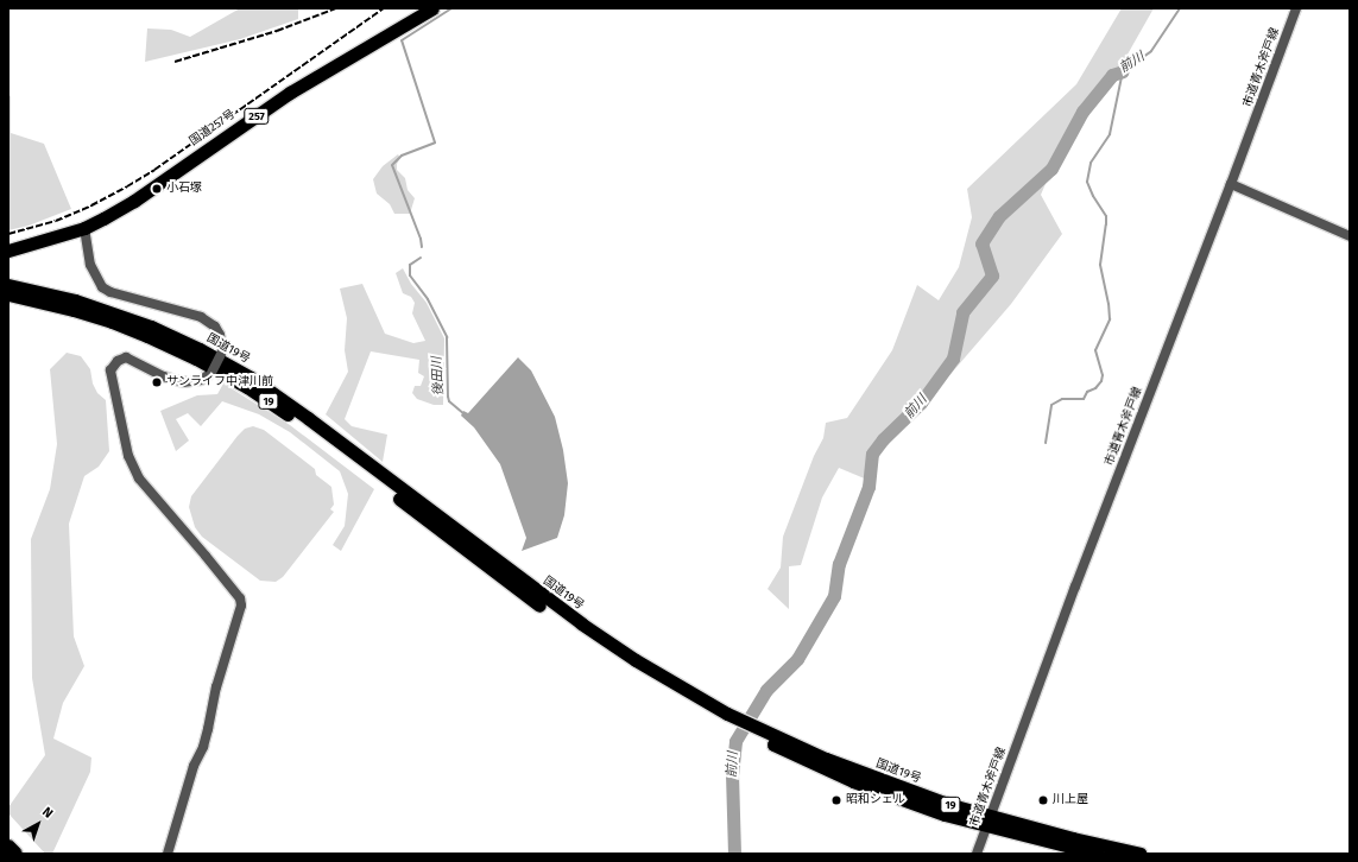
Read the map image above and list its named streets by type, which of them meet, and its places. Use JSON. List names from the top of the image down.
{
  "streets": {
    "highway": [
      "257",
      "国道257号",
      "国道19号",
      "19"
    ],
    "street": ["市道青木斧戸線"]
  },
  "crossings": [
    ["市道青木斧戸線", "国道19号"],
    ["257", "国道257号"]
  ],
  "water": ["前川", "後田川"],
  "places": [
    "小石塚",
    "サンライフ中津川前",
    "昭和シェル",
    "川上屋"
  ],
  "north": "top right"
}
